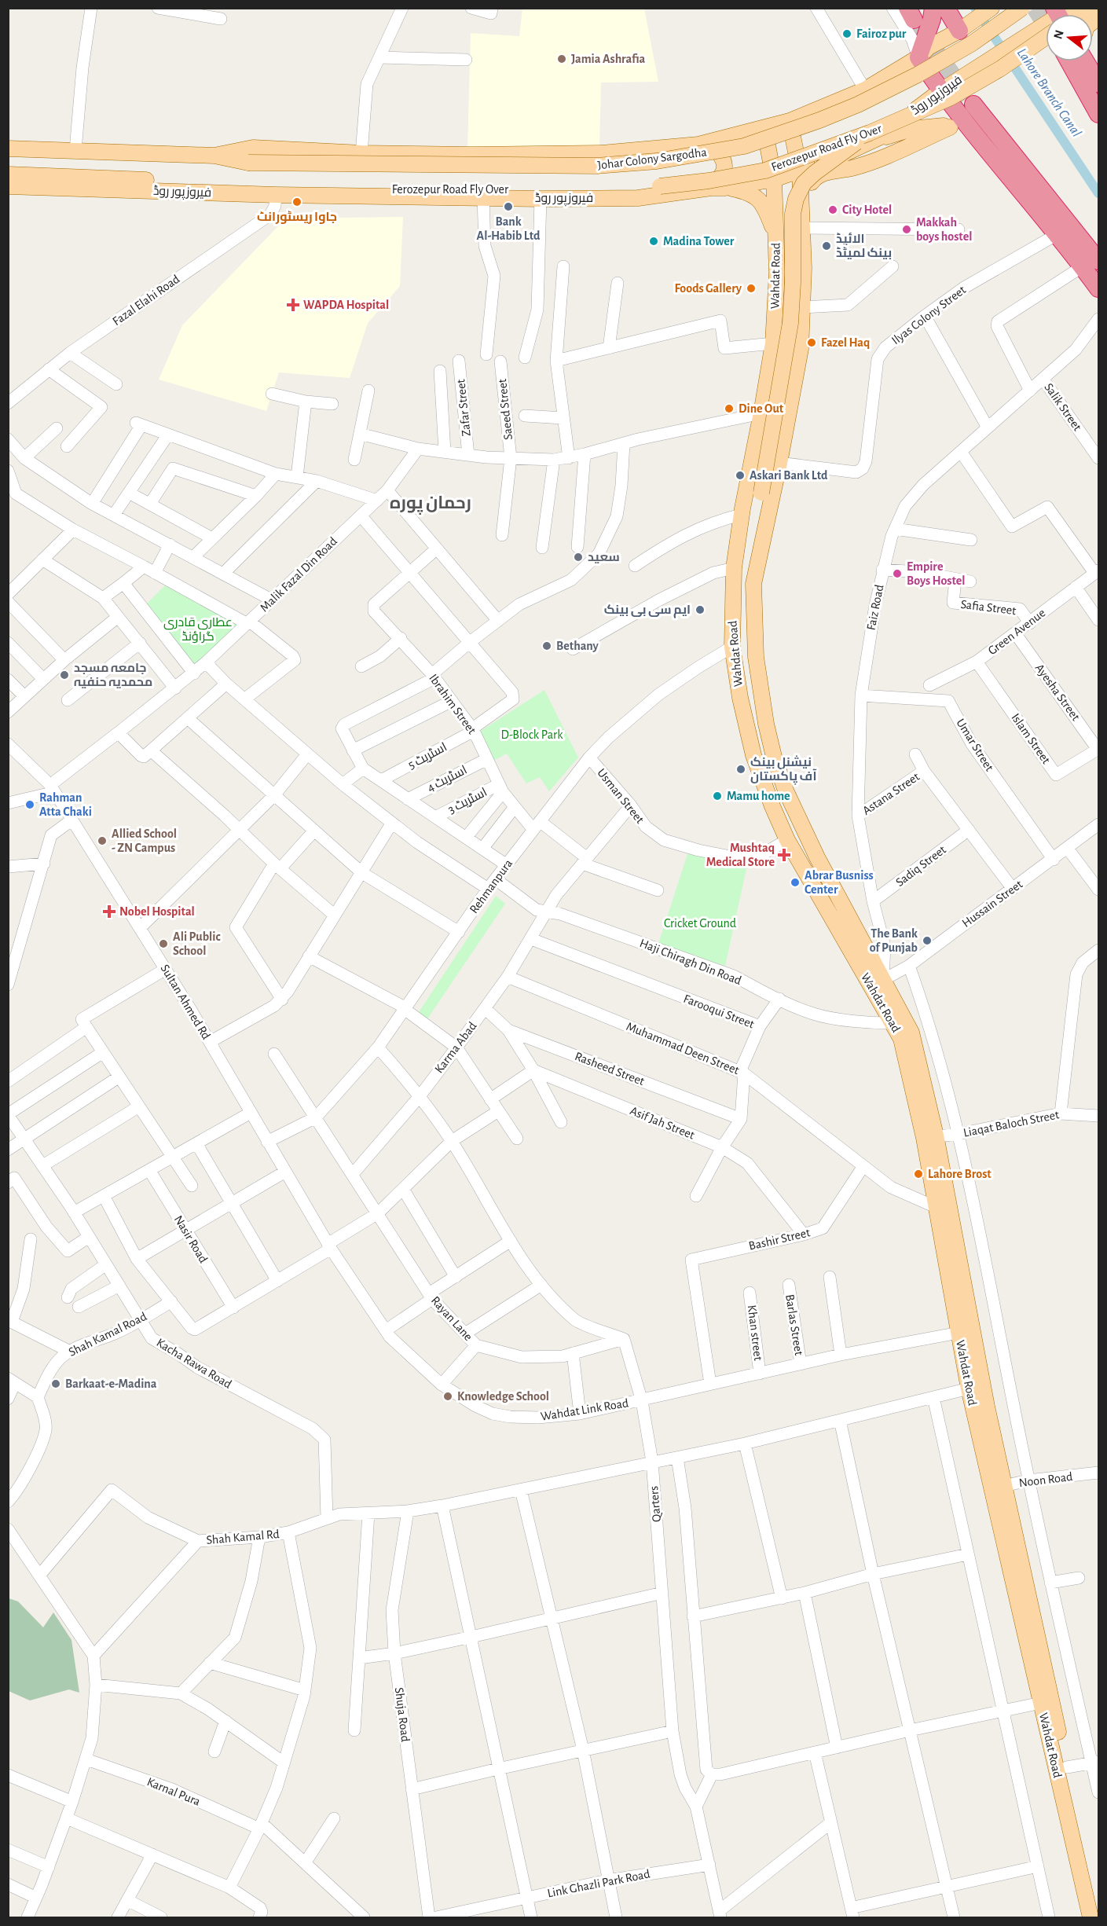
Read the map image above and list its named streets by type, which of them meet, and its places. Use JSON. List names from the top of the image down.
{
  "streets": {
    "main road": [
      "فیروزپور روڈ",
      "Ferozepur Road Fly Over",
      "Johar Colony Sargodha",
      "Wahdat Road"
    ],
    "street": [
      "Fazal Elahi Road",
      "Ilyas Colony Street",
      "Salik Street",
      "Zafar Street",
      "Saeed Street",
      "Malik Fazal Din Road",
      "Faiz Road",
      "Safia Street",
      "Green Avenue",
      "Ayesha Street",
      "Ibrahim Street",
      "Islam Street",
      "Umar Street",
      "اسٹریٹ 5",
      "اسٹریٹ 4",
      "Astana Street",
      "Usman Street",
      "اسٹریٹ 3",
      "Sadiq Street",
      "Rehmanpura",
      "Hussain Street",
      "Haji Chiragh Din Road",
      "Sultan Ahmed Rd",
      "Farooqui Street",
      "Karma Abad",
      "Muhammad Deen Street",
      "Rasheed Street",
      "Asif Jah Street",
      "Liaqat Baloch Street",
      "Nasir Road",
      "Bashir Street",
      "Rayan Lane",
      "Barlas Street",
      "Khan street",
      "Shah Kamal Road",
      "Kacha Rawa Road",
      "Wahdat Link Road",
      "Noon Road",
      "Qarters",
      "Shah Kamal Rd",
      "Shuja Road",
      "Karnal Pura",
      "Link Ghazli Park Road"
    ]
  },
  "crossings": [
    ["فیروزپور روڈ", "Ferozepur Road Fly Over"],
    ["فیروزپور روڈ", "Wahdat Road"],
    ["فیروزپور روڈ", "Fazal Elahi Road"],
    ["Wahdat Road", "Ilyas Colony Street"],
    ["Wahdat Road", "Faiz Road"],
    ["Wahdat Road", "Usman Street"],
    ["Wahdat Road", "Rehmanpura"],
    ["Wahdat Road", "Hussain Street"],
    ["Wahdat Road", "Haji Chiragh Din Road"],
    ["Wahdat Road", "Muhammad Deen Street"],
    ["Wahdat Road", "Liaqat Baloch Street"],
    ["Wahdat Road", "Wahdat Link Road"],
    ["Wahdat Road", "Noon Road"],
    ["Salik Street", "Faiz Road"],
    ["Malik Fazal Din Road", "Sultan Ahmed Rd"],
    ["Faiz Road", "Safia Street"],
    ["Faiz Road", "Umar Street"],
    ["Faiz Road", "Astana Street"],
    ["Faiz Road", "Sadiq Street"],
    ["Faiz Road", "Hussain Street"],
    ["Safia Street", "Green Avenue"],
    ["Green Avenue", "Ayesha Street"],
    ["Green Avenue", "Islam Street"],
    ["Ayesha Street", "Islam Street"],
    ["Ibrahim Street", "اسٹریٹ 5"],
    ["Ibrahim Street", "اسٹریٹ 4"],
    ["Ibrahim Street", "اسٹریٹ 3"],
    ["Ibrahim Street", "Rehmanpura"],
    ["Ibrahim Street", "Karma Abad"],
    ["Umar Street", "Hussain Street"],
    ["Usman Street", "Rehmanpura"],
    ["Usman Street", "Karma Abad"],
    ["Rehmanpura", "Haji Chiragh Din Road"],
    ["Rehmanpura", "Sultan Ahmed Rd"],
    ["Rehmanpura", "Rayan Lane"],
    ["Rehmanpura", "Wahdat Link Road"],
    ["Haji Chiragh Din Road", "Karma Abad"],
    ["Sultan Ahmed Rd", "Wahdat Link Road"],
    ["Farooqui Street", "Karma Abad"],
    ["Farooqui Street", "Muhammad Deen Street"],
    ["Farooqui Street", "Rasheed Street"],
    ["Farooqui Street", "Asif Jah Street"],
    ["Karma Abad", "Muhammad Deen Street"],
    ["Karma Abad", "Rasheed Street"],
    ["Karma Abad", "Rayan Lane"],
    ["Muhammad Deen Street", "Bashir Street"],
    ["Asif Jah Street", "Bashir Street"],
    ["Bashir Street", "Wahdat Link Road"],
    ["Rayan Lane", "Qarters"],
    ["Barlas Street", "Wahdat Link Road"],
    ["Khan street", "Wahdat Link Road"],
    ["Shah Kamal Road", "Kacha Rawa Road"],
    ["Kacha Rawa Road", "Shah Kamal Rd"],
    ["Wahdat Link Road", "Qarters"],
    ["Qarters", "Shah Kamal Rd"],
    ["Qarters", "Link Ghazli Park Road"],
    ["Shah Kamal Rd", "Shuja Road"]
  ],
  "districts": ["رحمان پورہ"],
  "water": ["Lahore Branch Canal"],
  "parks": ["عطاری قادری گراؤنڈ", "D-Block Park", "Cricket Ground"],
  "places": {
    "other": [
      "Fairoz pur",
      "Jamia Ashrafia",
      "جاوا ریسٹورانٹ",
      "Bank Al-Habib Ltd",
      "City Hotel",
      "Makkah boys hostel",
      "Madina Tower",
      "الائیڈ بینک لمیٹڈ",
      "Foods Gallery",
      "Fazel Haq",
      "Dine Out",
      "Askari Bank Ltd",
      "سعید",
      "Empire Boys Hostel",
      "ایم سی بی بینک",
      "Bethany",
      "جامعہ مسجد محمدیہ حنفیہ",
      "نیشنل بینک آف پاکستان",
      "Mamu home",
      "Rahman Atta Chaki",
      "Allied School - ZN Campus",
      "Abrar Busniss Center",
      "The Bank of Punjab",
      "Ali Public School",
      "Lahore Brost",
      "Barkaat-e-Madina",
      "Knowledge School"
    ],
    "health": ["WAPDA Hospital", "Mushtaq Medical Store", "Nobel Hospital"]
  },
  "north": "left"
}
